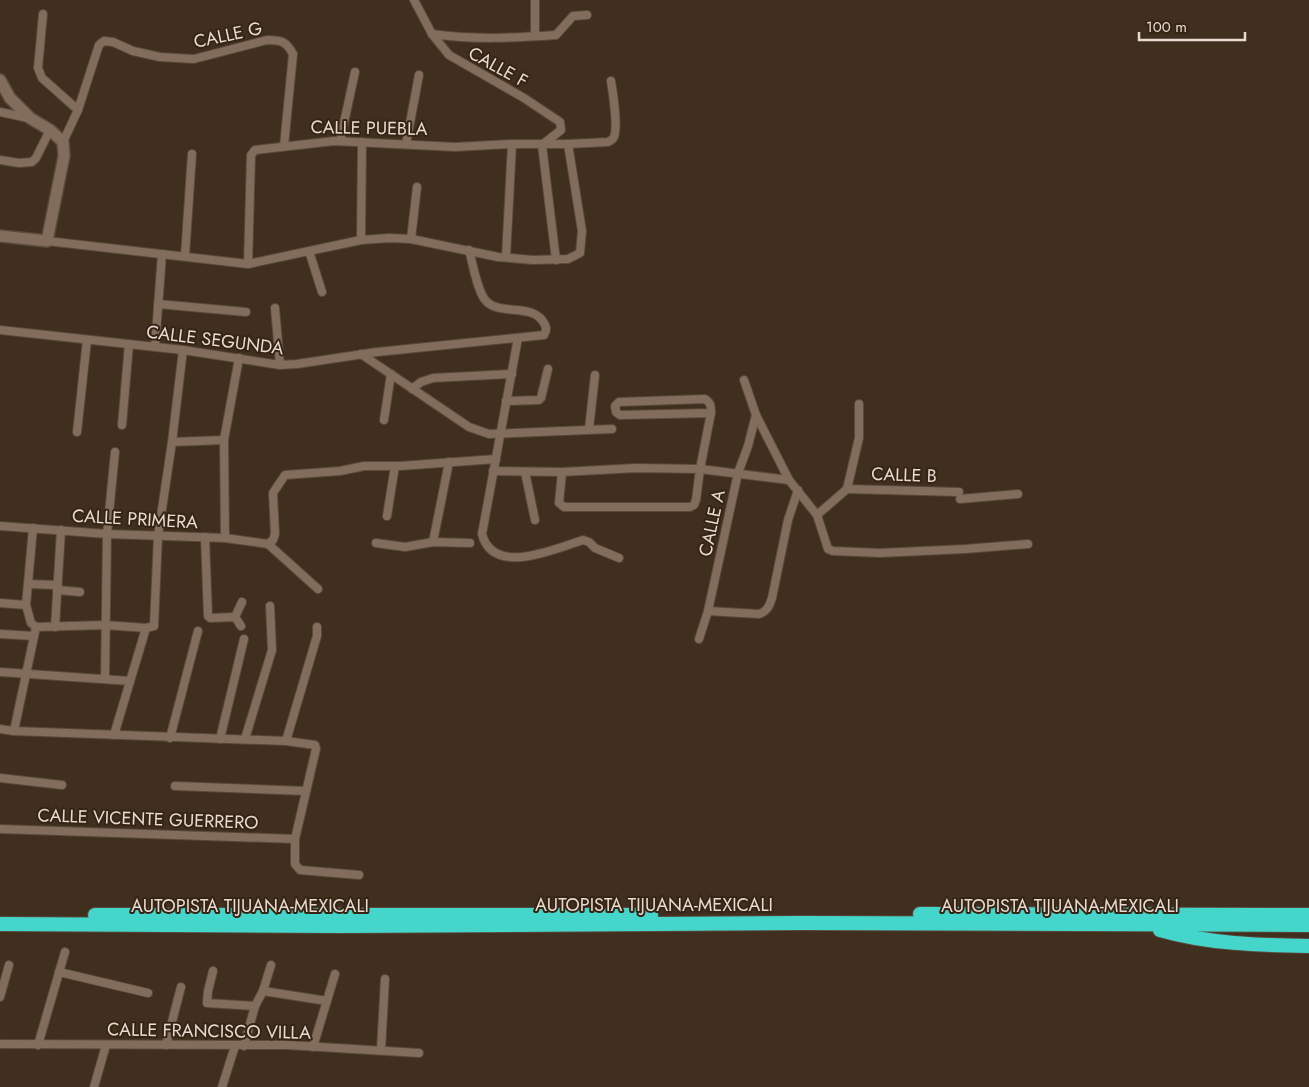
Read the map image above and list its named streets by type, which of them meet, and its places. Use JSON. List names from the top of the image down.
{
  "streets": {
    "highway": ["AUTOPISTA TIJUANA-MEXICALI"],
    "street": [
      "CALLE G",
      "CALLE F",
      "CALLE PUEBLA",
      "CALLE SEGUNDA",
      "CALLE B",
      "CALLE PRIMERA",
      "CALLE A",
      "CALLE VICENTE GUERRERO",
      "CALLE FRANCISCO VILLA"
    ]
  },
  "crossings": [
    ["CALLE G", "CALLE PUEBLA"],
    ["CALLE F", "CALLE PUEBLA"]
  ],
  "scale_bar": "100 m"
}
